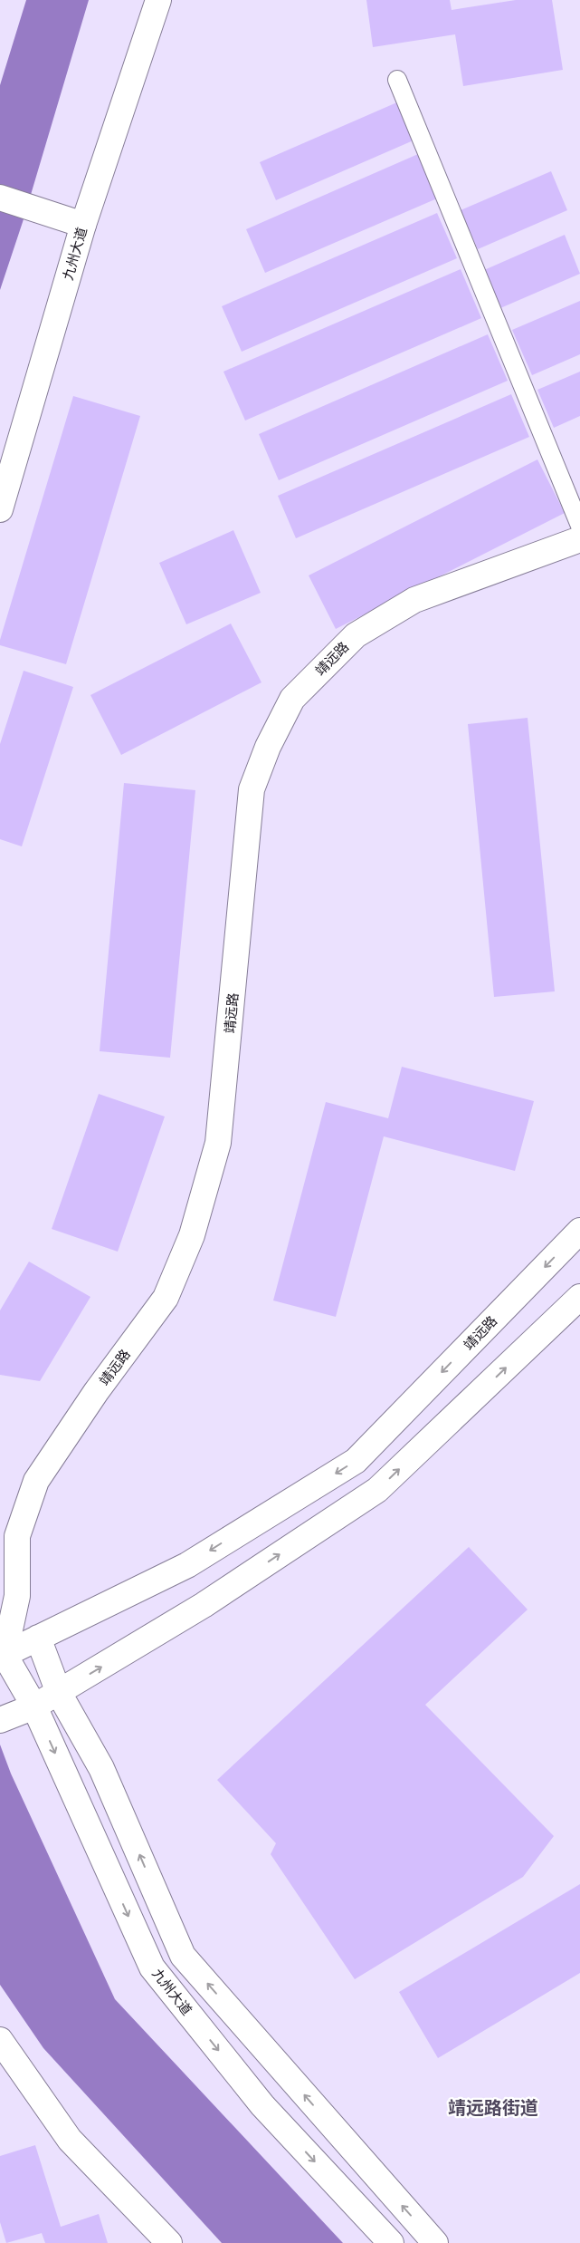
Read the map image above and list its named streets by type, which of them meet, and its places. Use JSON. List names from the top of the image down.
{
  "streets": {
    "main road": ["九州大道", "靖远路"]
  },
  "crossings": [
    ["九州大道", "靖远路"]
  ],
  "districts": ["靖远路街道"]
}
